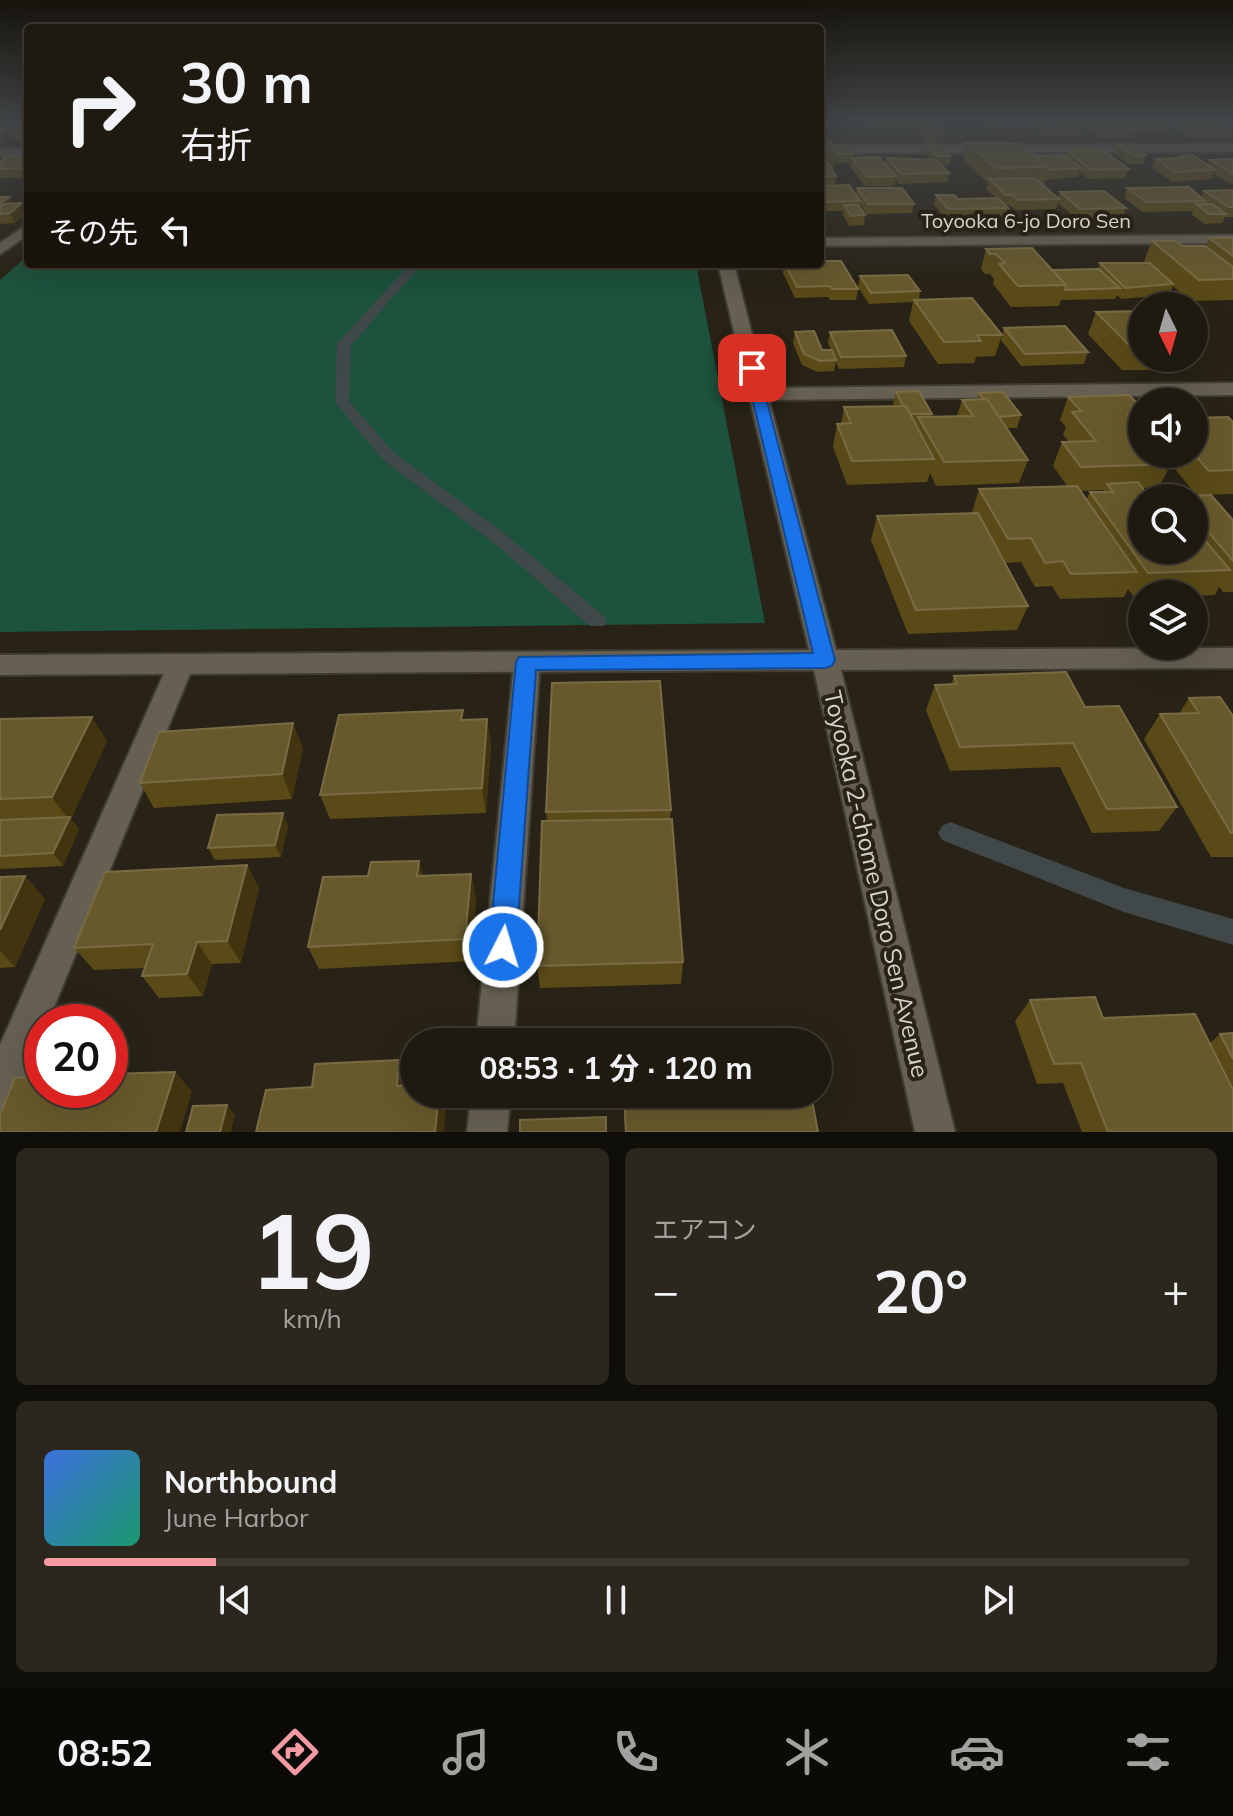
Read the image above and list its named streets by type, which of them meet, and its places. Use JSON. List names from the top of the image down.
{
  "streets": {
    "street": ["Toyooka 6-jo Doro Sen", "Toyooka 2-chome Doro Sen Avenue"]
  },
  "north": "bottom",
  "page": {
    "turn": ["30 m", "右折"],
    "then": "その先",
    "limit": "20",
    "trip": "08:53 · 1 分 · 120 m",
    "tile": [
      ["19", "km/h"],
      "エアコン"
    ],
    "heat": ["−", "20°", "+"],
    "song": ["Northbound", "June Harbor"],
    "tabs": "08:52"
  }
}
